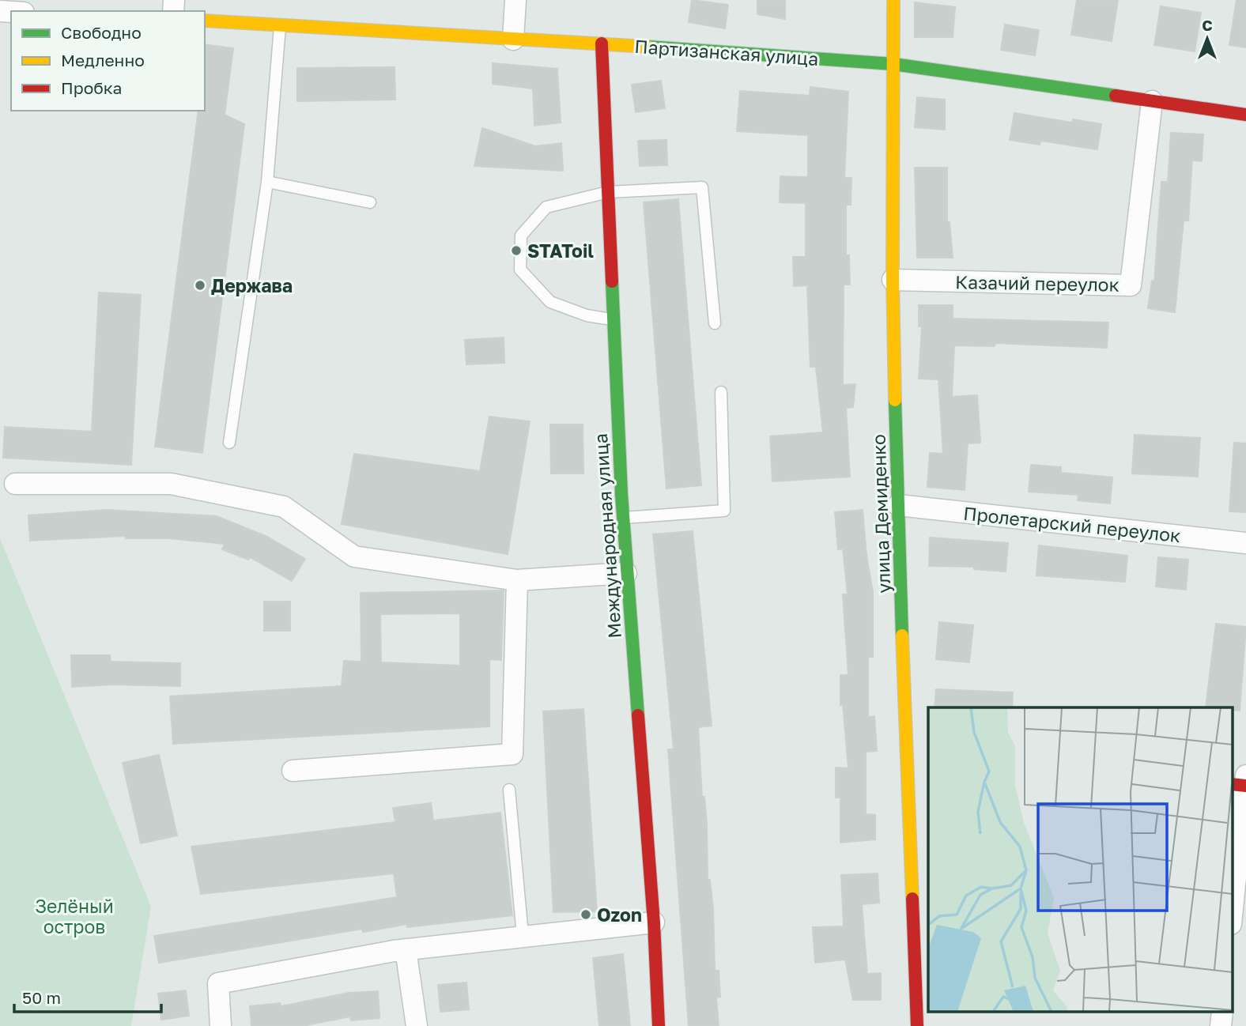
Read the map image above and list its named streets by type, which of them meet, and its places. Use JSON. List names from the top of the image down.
{
  "streets": {
    "street": [
      "Партизанская улица",
      "Казачий переулок",
      "улица Демиденко",
      "Пролетарский переулок",
      "Международная улица"
    ]
  },
  "crossings": [
    ["Партизанская улица", "Казачий переулок"],
    ["Партизанская улица", "улица Демиденко"],
    ["Партизанская улица", "Международная улица"],
    ["Казачий переулок", "улица Демиденко"],
    ["улица Демиденко", "Пролетарский переулок"]
  ],
  "parks": ["Зелёный остров"],
  "places": ["STAToil", "Держава", "Ozon"],
  "legend": ["Свободно", "Медленно", "Пробка"],
  "scale_bar": "50 m",
  "north": "top"
}
